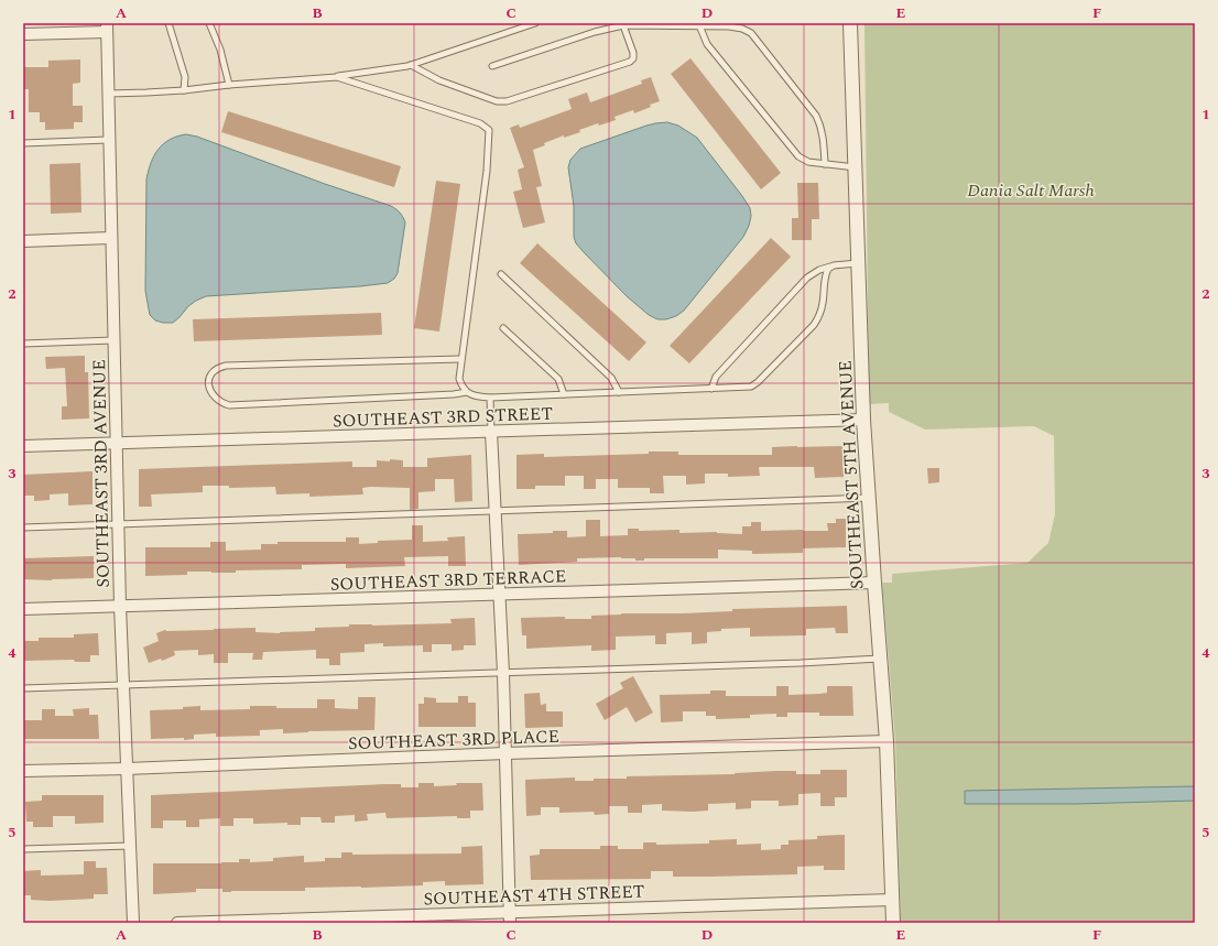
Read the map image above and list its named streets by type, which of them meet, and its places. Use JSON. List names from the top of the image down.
{
  "streets": {
    "street": [
      "SOUTHEAST 3RD STREET",
      "SOUTHEAST 3RD AVENUE",
      "SOUTHEAST 5TH AVENUE",
      "SOUTHEAST 3RD TERRACE",
      "SOUTHEAST 3RD PLACE",
      "SOUTHEAST 4TH STREET"
    ]
  },
  "crossings": [
    ["SOUTHEAST 3RD STREET", "SOUTHEAST 3RD AVENUE"],
    ["SOUTHEAST 3RD STREET", "SOUTHEAST 5TH AVENUE"],
    ["SOUTHEAST 3RD AVENUE", "SOUTHEAST 3RD TERRACE"],
    ["SOUTHEAST 3RD AVENUE", "SOUTHEAST 3RD PLACE"],
    ["SOUTHEAST 5TH AVENUE", "SOUTHEAST 3RD TERRACE"],
    ["SOUTHEAST 5TH AVENUE", "SOUTHEAST 3RD PLACE"],
    ["SOUTHEAST 5TH AVENUE", "SOUTHEAST 4TH STREET"]
  ],
  "parks": ["Dania Salt Marsh"],
  "grid": {
    "columns": [
      "A",
      "B",
      "C",
      "D",
      "E",
      "F"
    ],
    "rows": [
      "1",
      "2",
      "3",
      "4",
      "5"
    ]
  }
}
